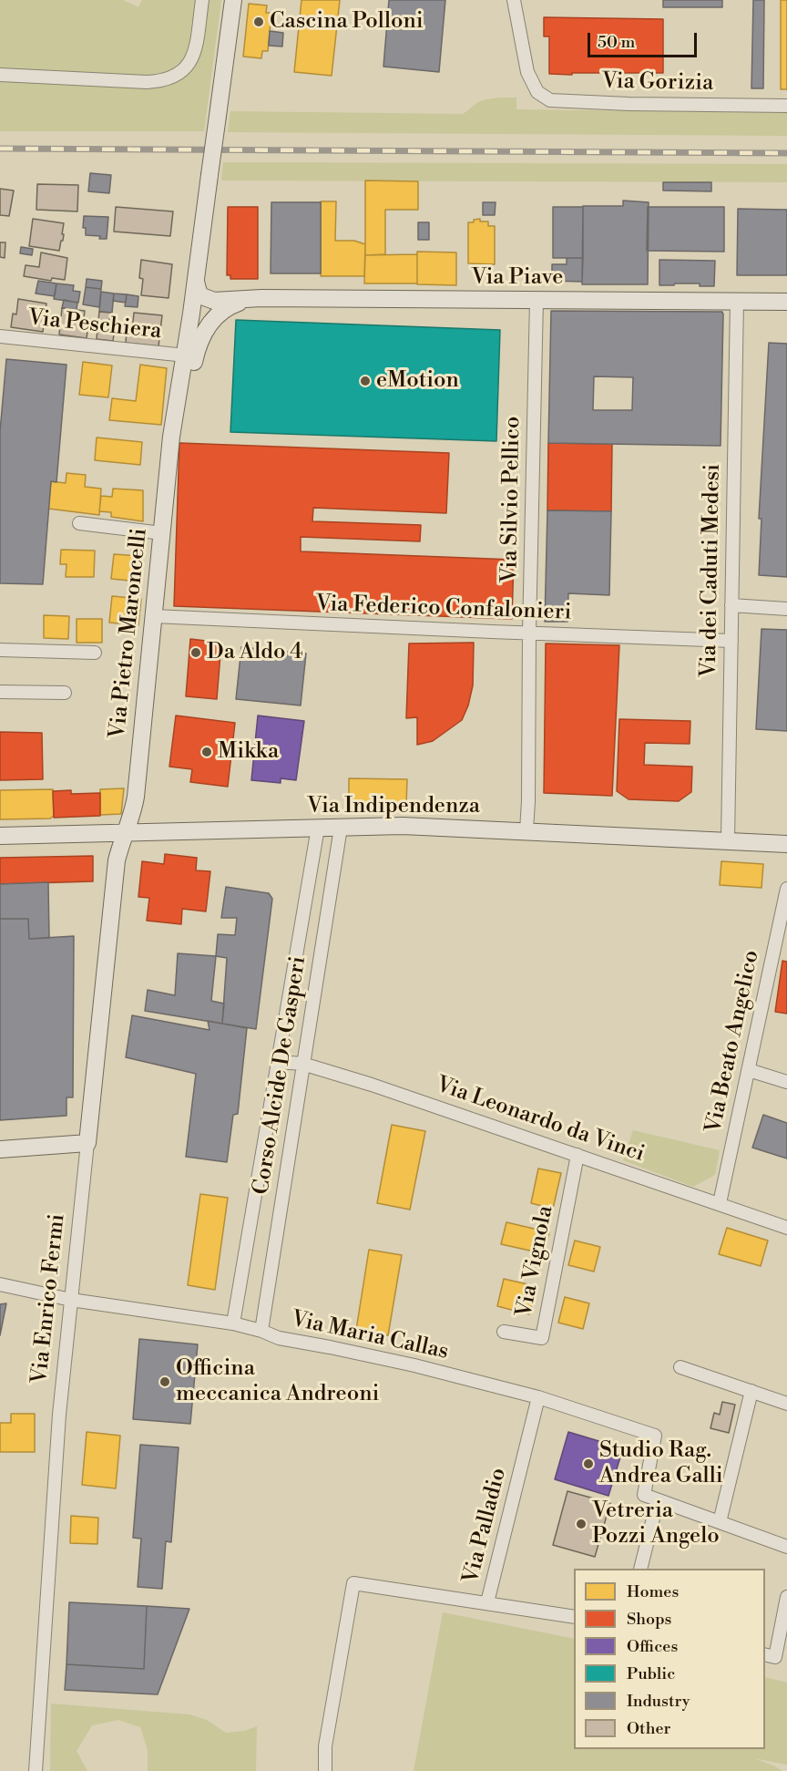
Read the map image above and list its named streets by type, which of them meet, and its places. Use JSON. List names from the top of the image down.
{
  "streets": {
    "street": [
      "Via Gorizia",
      "Via Piave",
      "Via Peschiera",
      "Via Silvio Pellico",
      "Via dei Caduti Medesi",
      "Via Federico Confalonieri",
      "Via Pietro Maroncelli",
      "Via Indipendenza",
      "Via Beato Angelico",
      "Corso Alcide De Gasperi",
      "Via Leonardo da Vinci",
      "Via Vignola",
      "Via Enrico Fermi",
      "Via Maria Callas",
      "Via Palladio"
    ]
  },
  "crossings": [
    ["Via Piave", "Via Silvio Pellico"],
    ["Via Piave", "Via dei Caduti Medesi"],
    ["Via Piave", "Via Pietro Maroncelli"],
    ["Via Peschiera", "Via Pietro Maroncelli"],
    ["Via Silvio Pellico", "Via Federico Confalonieri"],
    ["Via Silvio Pellico", "Via Indipendenza"],
    ["Via dei Caduti Medesi", "Via Federico Confalonieri"],
    ["Via dei Caduti Medesi", "Via Indipendenza"],
    ["Via Federico Confalonieri", "Via Pietro Maroncelli"],
    ["Via Pietro Maroncelli", "Via Indipendenza"],
    ["Via Pietro Maroncelli", "Via Enrico Fermi"],
    ["Via Indipendenza", "Corso Alcide De Gasperi"],
    ["Via Indipendenza", "Via Enrico Fermi"],
    ["Via Beato Angelico", "Via Leonardo da Vinci"],
    ["Corso Alcide De Gasperi", "Via Leonardo da Vinci"],
    ["Corso Alcide De Gasperi", "Via Maria Callas"],
    ["Via Leonardo da Vinci", "Via Vignola"],
    ["Via Enrico Fermi", "Via Maria Callas"],
    ["Via Maria Callas", "Via Palladio"]
  ],
  "places": [
    "Cascina Polloni",
    "eMotion",
    "Da Aldo 4",
    "Mikka",
    "Officina meccanica Andreoni",
    "Studio Rag. Andrea Galli",
    "Vetreria Pozzi Angelo"
  ],
  "legend": [
    "Homes",
    "Shops",
    "Offices",
    "Public",
    "Industry",
    "Other"
  ],
  "scale_bar": "50 m"
}
